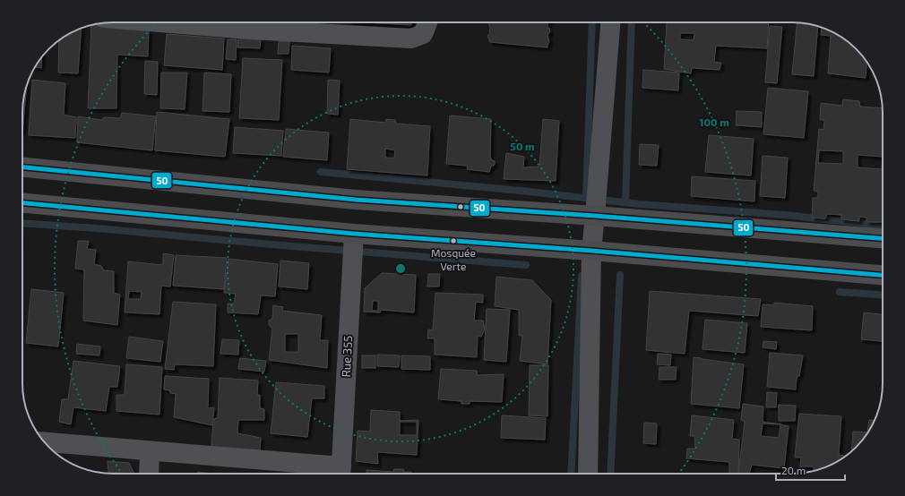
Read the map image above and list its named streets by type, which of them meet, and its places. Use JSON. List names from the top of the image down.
{
  "streets": {
    "street": ["Rue 355"]
  },
  "places": ["Mosquée Verte"],
  "lines": ["transit line 50"],
  "scale_bar": "20 m",
  "rings": ["100 m", "50 m"]
}
